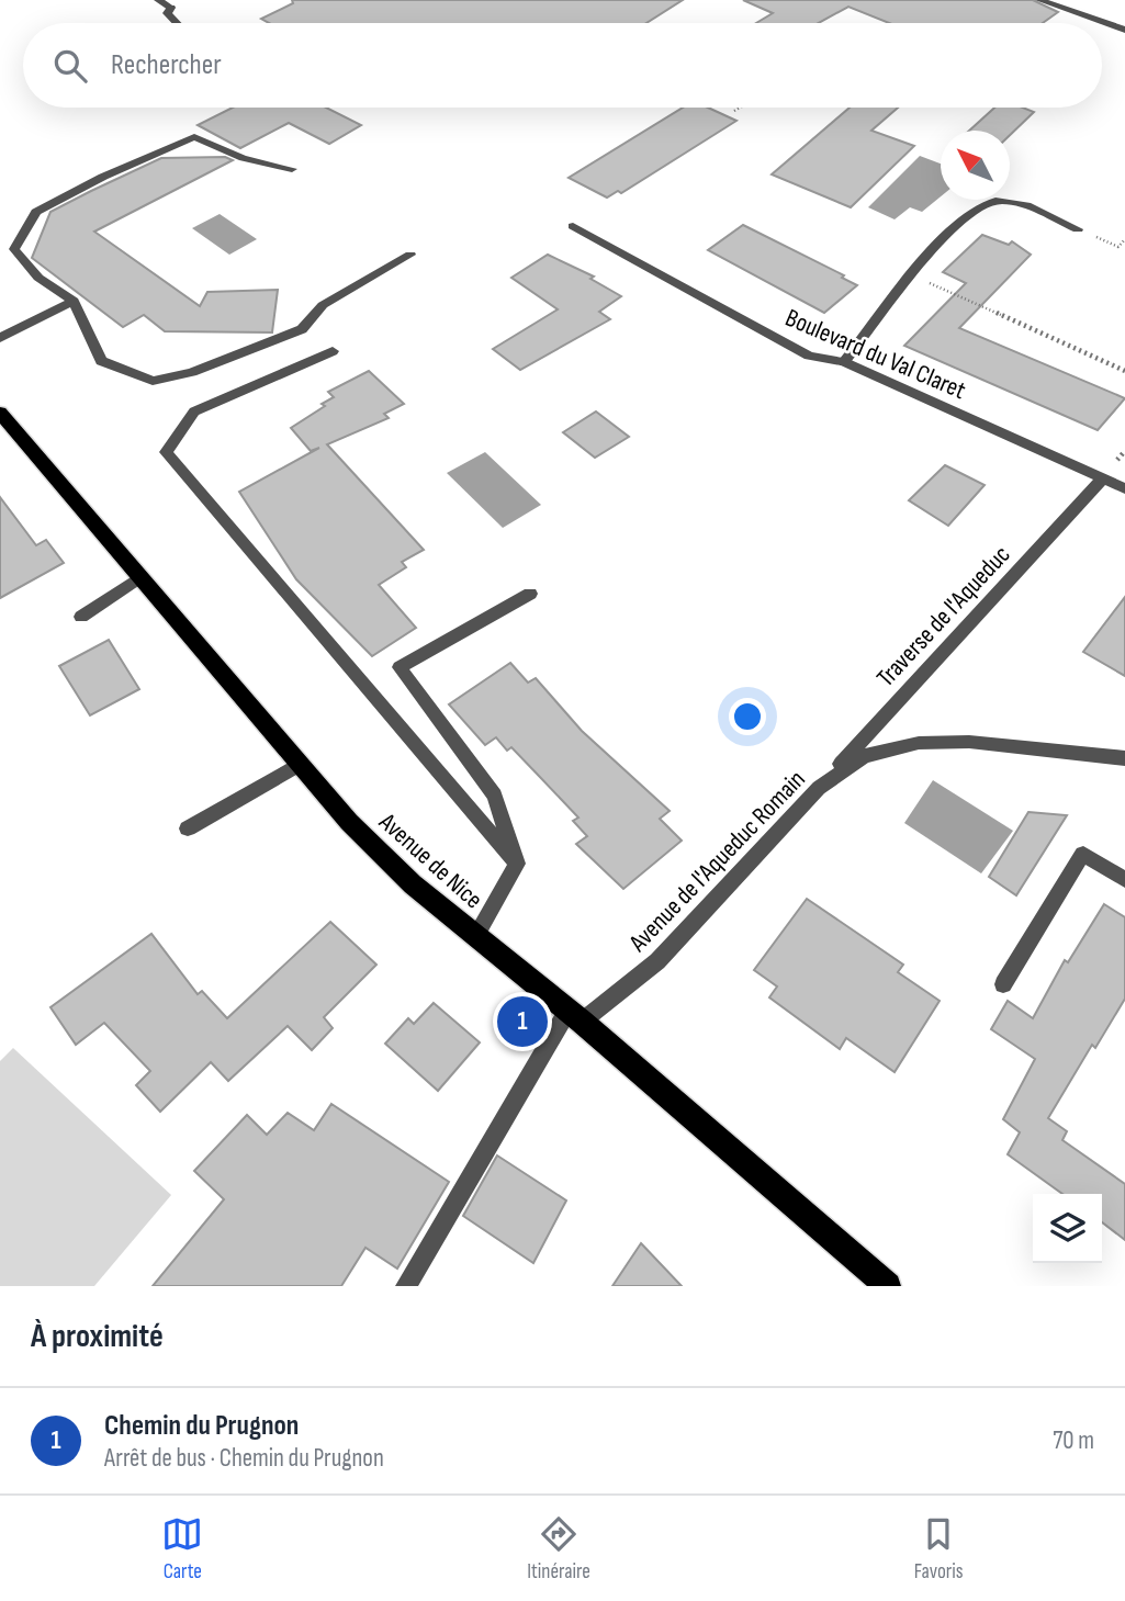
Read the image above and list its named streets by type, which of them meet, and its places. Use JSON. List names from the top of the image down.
{
  "streets": {
    "main road": ["Avenue de Nice"],
    "street": ["Boulevard du Val Claret", "Traverse de l'Aqueduc", "Avenue de l'Aqueduc Romain"]
  },
  "crossings": [
    ["Boulevard du Val Claret", "Traverse de l'Aqueduc"],
    ["Traverse de l'Aqueduc", "Avenue de l'Aqueduc Romain"],
    ["Avenue de Nice", "Avenue de l'Aqueduc Romain"]
  ],
  "north": "top left",
  "page": {
    "search": "Rechercher",
    "pins": "1",
    "heading": "À proximité",
    "list": [
      {
        "mark": "1",
        "name": "Chemin du Prugnon",
        "note": "Arrêt de bus · Chemin du Prugnon",
        "value": "70 m"
      }
    ],
    "nav": ["Carte", "Itinéraire", "Favoris"]
  }
}
